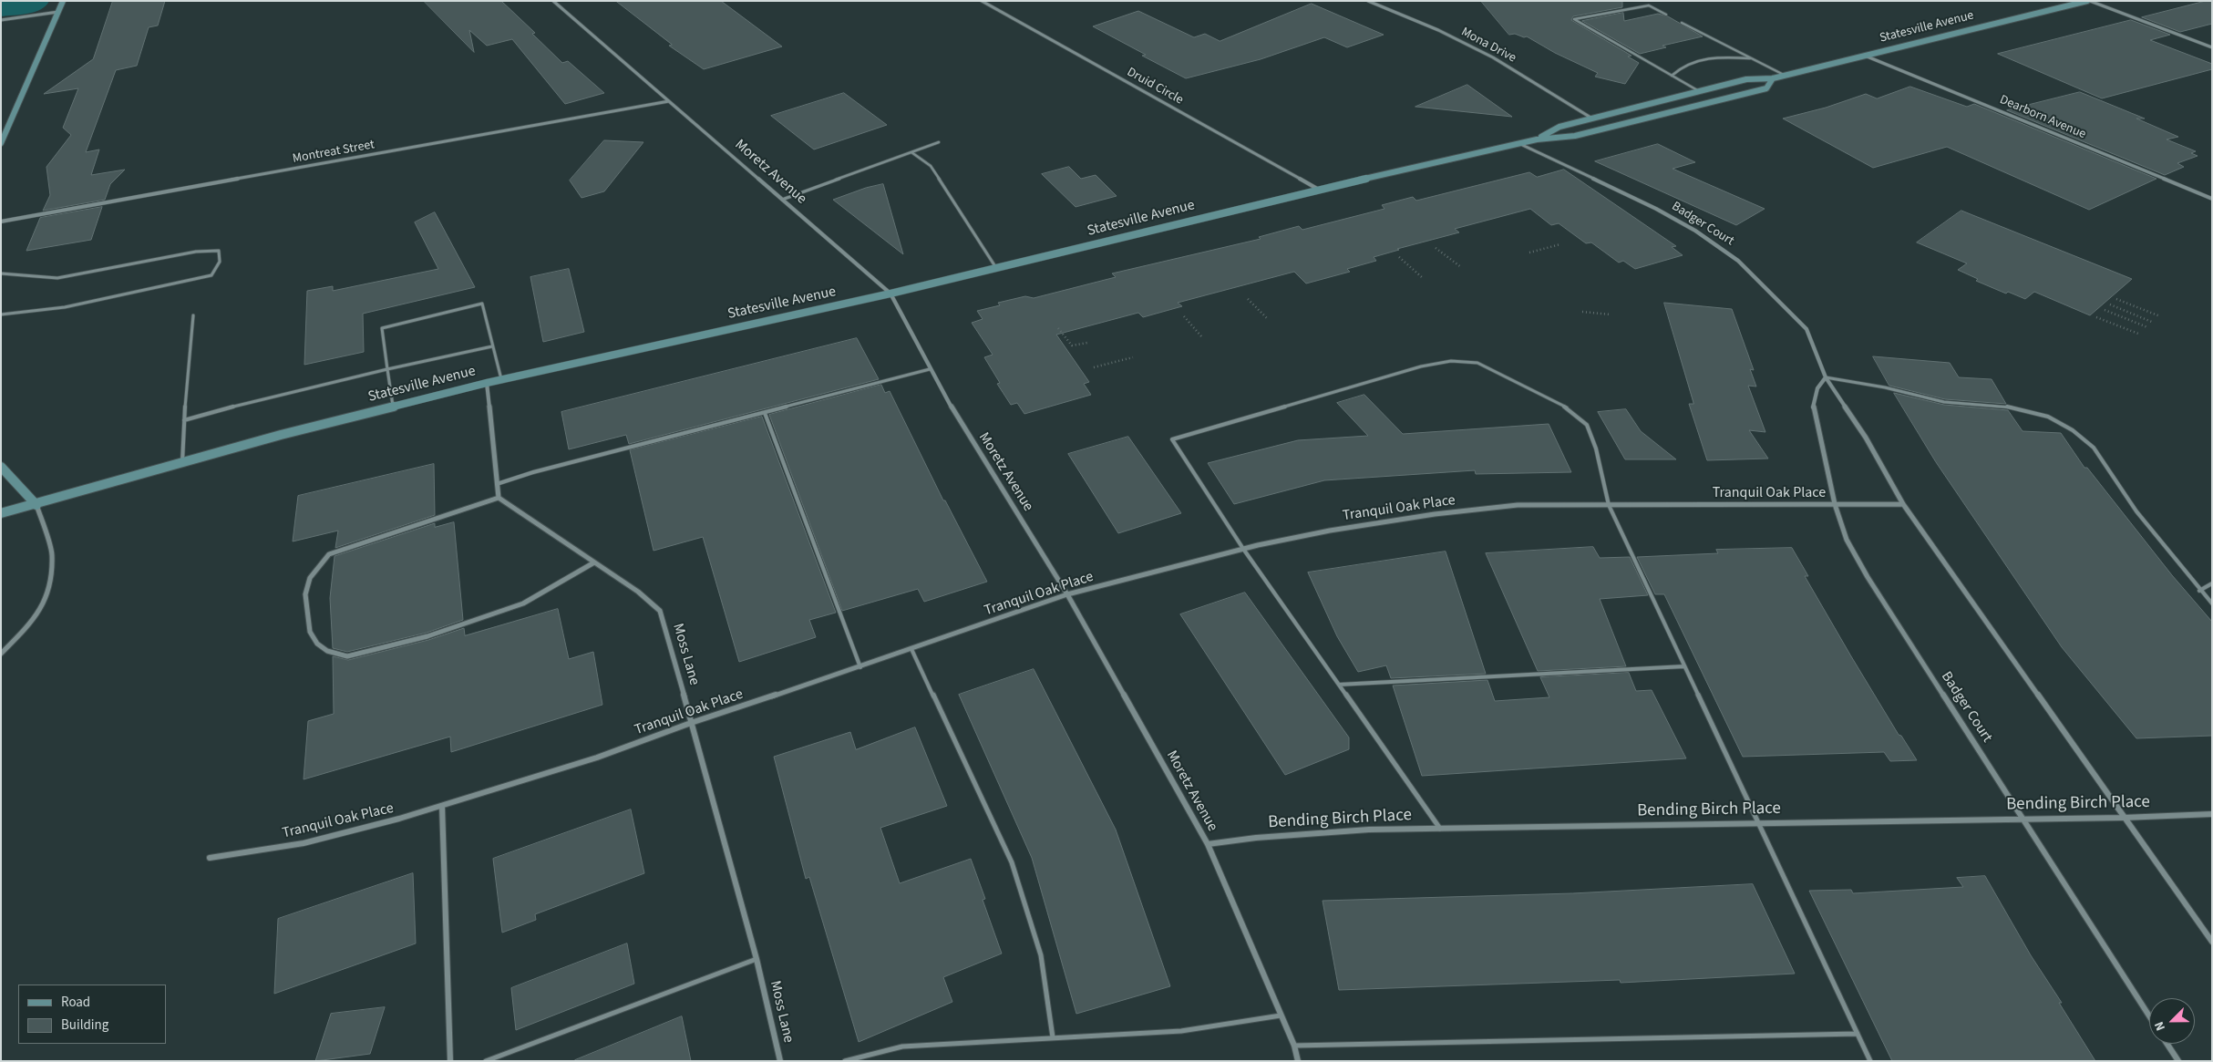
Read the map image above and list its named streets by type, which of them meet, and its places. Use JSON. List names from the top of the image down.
{
  "streets": {
    "main road": ["Statesville Avenue"],
    "street": [
      "Mona Drive",
      "Druid Circle",
      "Dearborn Avenue",
      "Montreat Street",
      "Moretz Avenue",
      "Badger Court",
      "Tranquil Oak Place",
      "Moss Lane",
      "Bending Birch Place"
    ]
  },
  "crossings": [
    ["Statesville Avenue", "Mona Drive"],
    ["Statesville Avenue", "Druid Circle"],
    ["Statesville Avenue", "Dearborn Avenue"],
    ["Statesville Avenue", "Moretz Avenue"],
    ["Statesville Avenue", "Badger Court"],
    ["Montreat Street", "Moretz Avenue"],
    ["Moretz Avenue", "Tranquil Oak Place"],
    ["Moretz Avenue", "Bending Birch Place"],
    ["Badger Court", "Tranquil Oak Place"],
    ["Badger Court", "Bending Birch Place"],
    ["Tranquil Oak Place", "Moss Lane"]
  ],
  "legend": ["Road", "Building"],
  "north": "bottom left"
}
